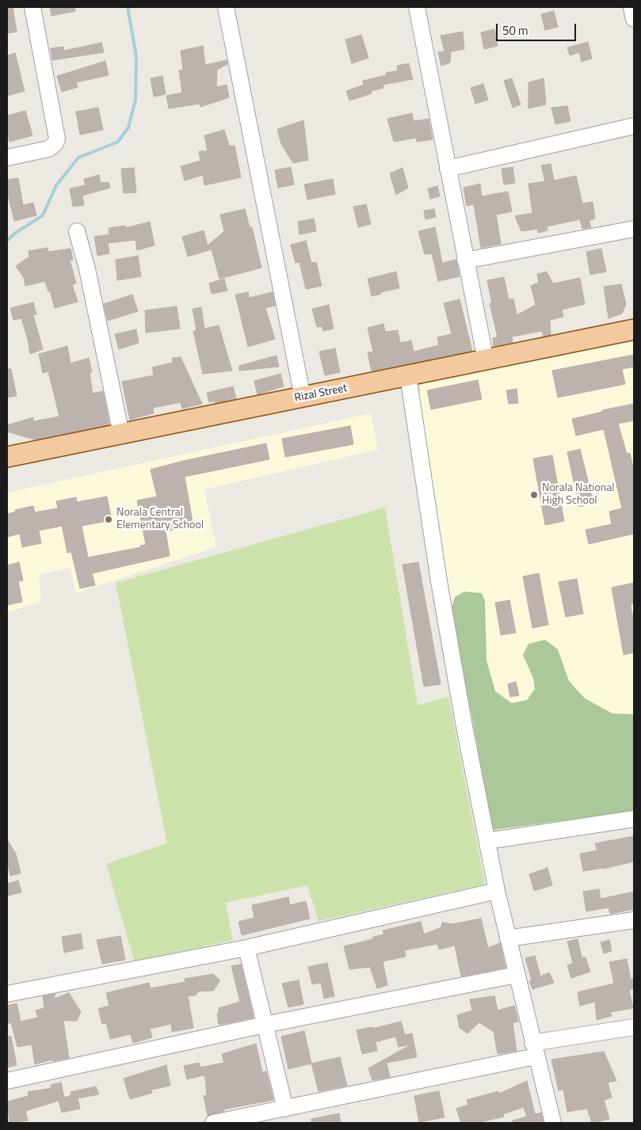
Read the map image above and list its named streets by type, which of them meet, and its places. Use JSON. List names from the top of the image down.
{
  "streets": {
    "main road": ["Rizal Street"]
  },
  "places": ["Norala National High School", "Norala Central Elementary School"],
  "scale_bar": "50 m"
}
